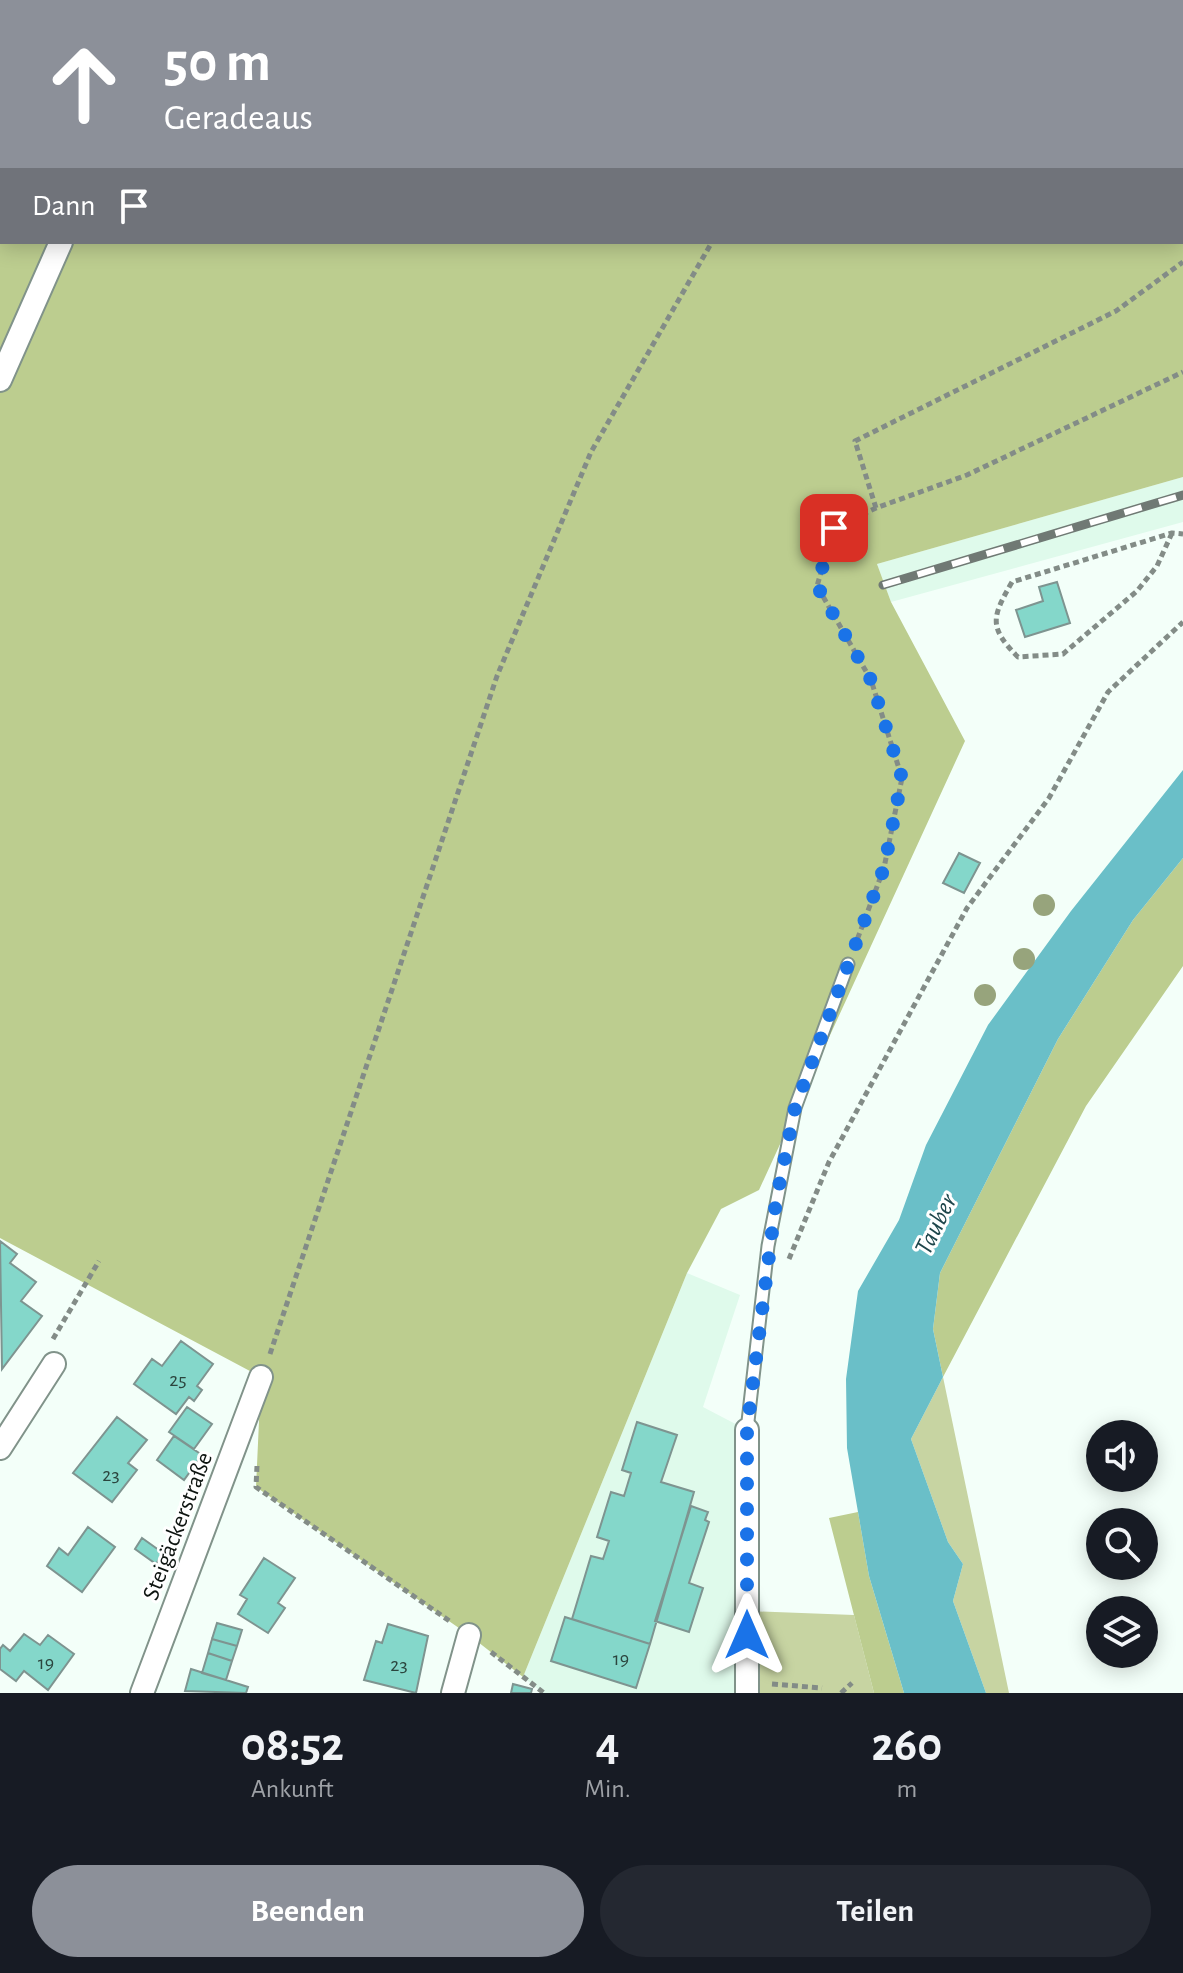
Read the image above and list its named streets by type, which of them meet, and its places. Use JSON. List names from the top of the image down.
{
  "streets": {
    "street": ["Steigäckerstraße"]
  },
  "water": ["Tauber"],
  "house_numbers": [
    "25",
    "23",
    "19",
    "19",
    "23"
  ],
  "page": {
    "turn": ["50 m", "Geradeaus"],
    "then": "Dann",
    "eta": [
      "08:52",
      "Ankunft",
      "4",
      "Min.",
      "260",
      "m"
    ],
    "buttons": ["Beenden", "Teilen"]
  }
}
